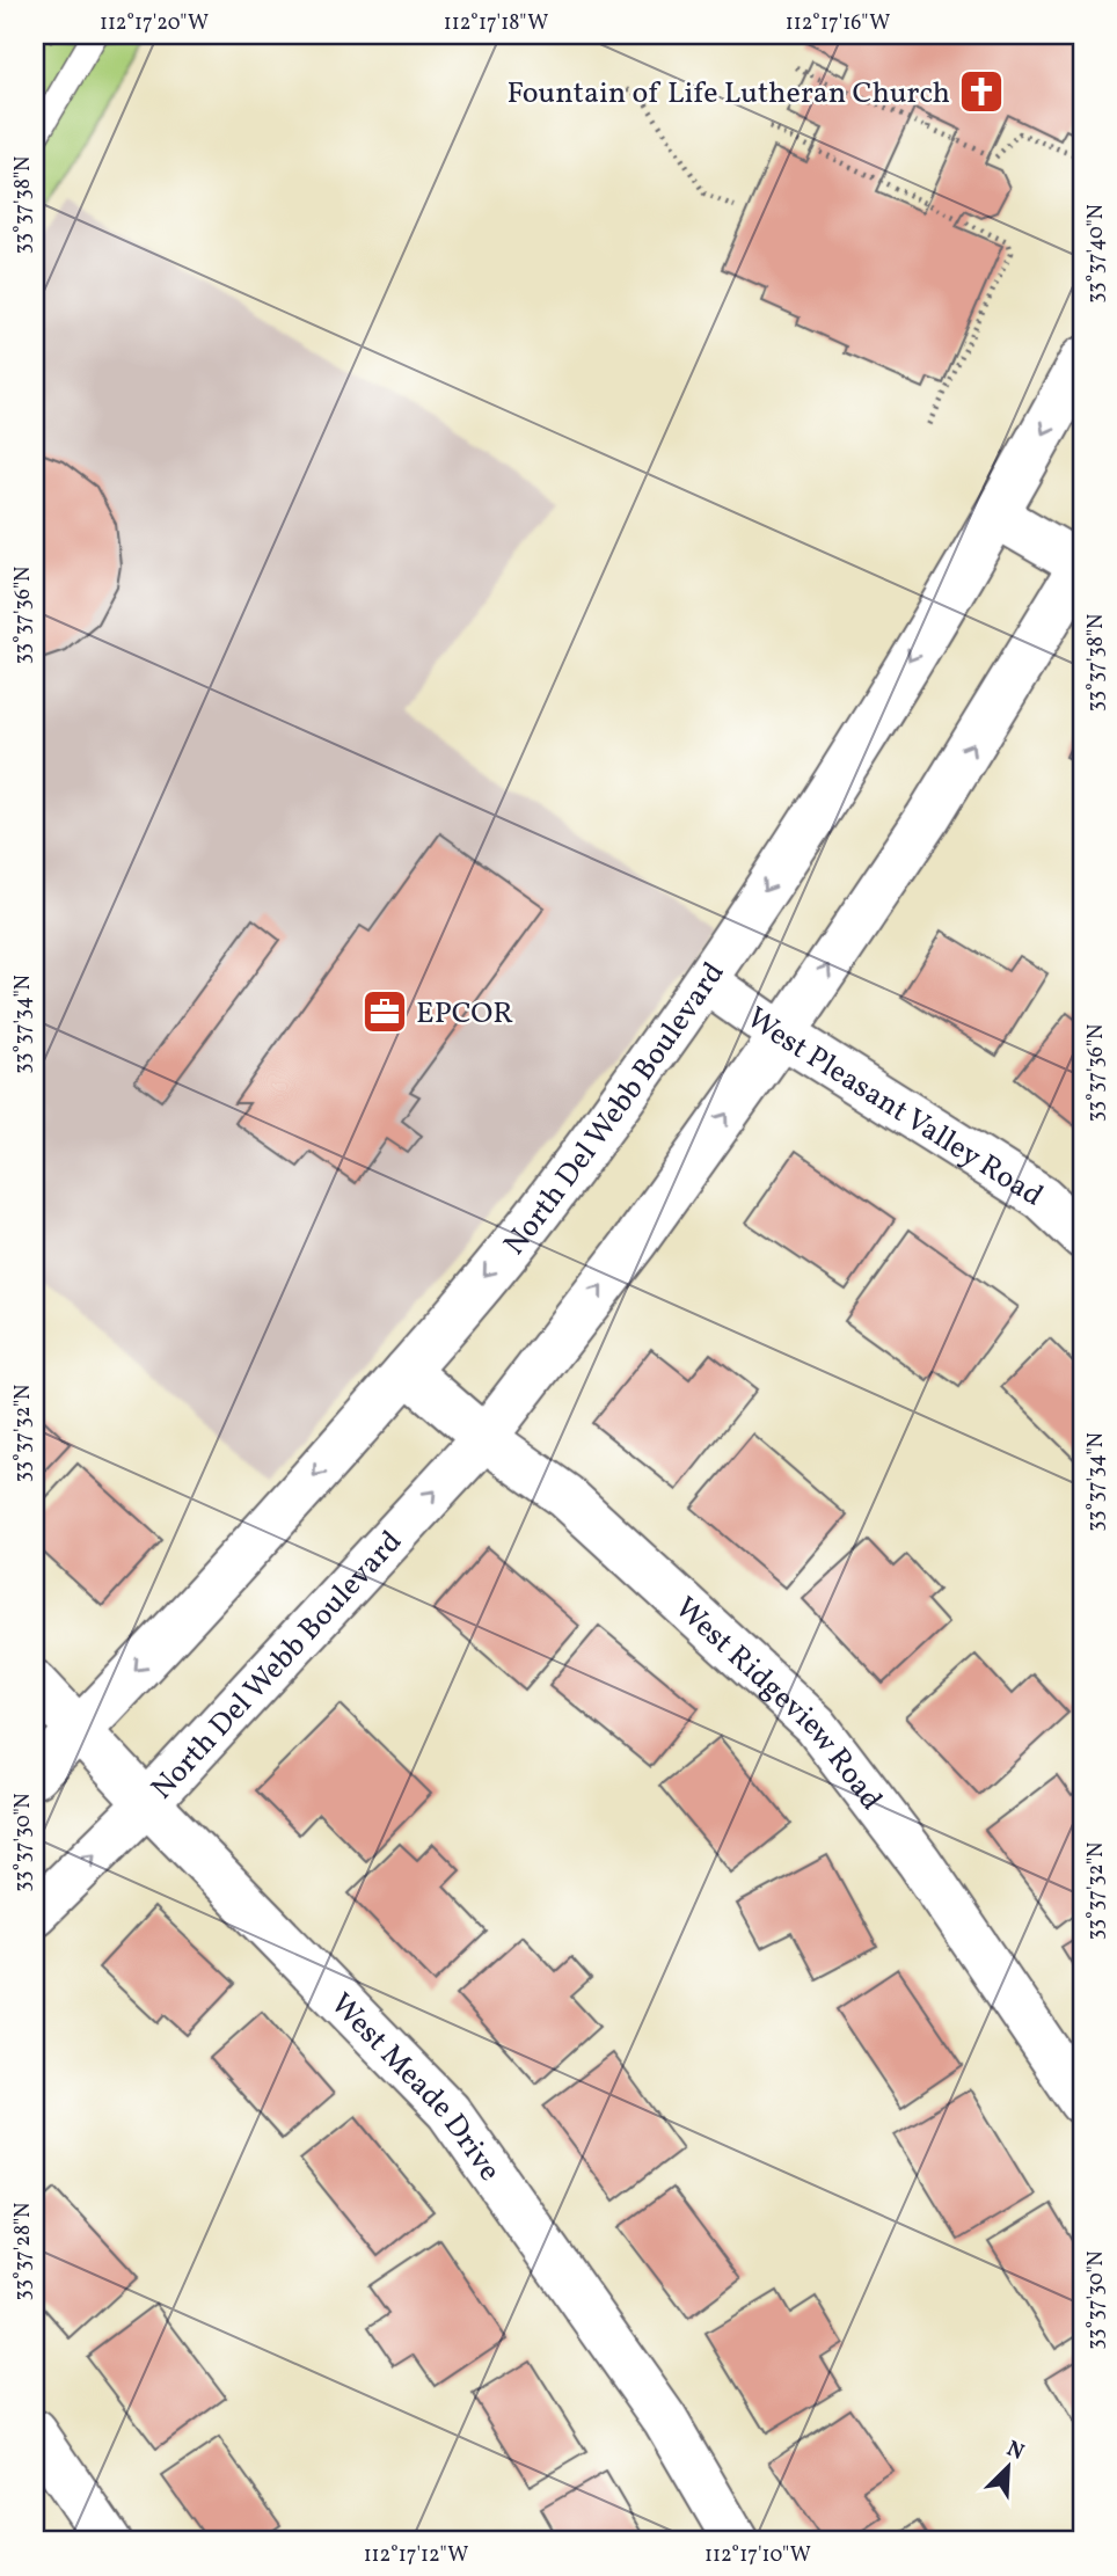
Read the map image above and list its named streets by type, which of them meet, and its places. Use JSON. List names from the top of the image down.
{
  "streets": {
    "street": [
      "North Del Webb Boulevard",
      "West Pleasant Valley Road",
      "West Ridgeview Road",
      "West Meade Drive"
    ]
  },
  "crossings": [
    ["North Del Webb Boulevard", "West Pleasant Valley Road"],
    ["North Del Webb Boulevard", "West Ridgeview Road"],
    ["North Del Webb Boulevard", "West Meade Drive"]
  ],
  "places": {
    "church": ["Fountain of Life Lutheran Church"],
    "office": ["EPCOR"]
  },
  "north": "top right",
  "coordinates": [
    "112°17'20\"W",
    "112°17'18\"W",
    "112°17'16\"W",
    "33°37'38\"N",
    "33°37'40\"N",
    "33°37'36\"N",
    "33°37'34\"N",
    "33°37'32\"N",
    "33°37'30\"N",
    "33°37'28\"N",
    "112°17'12\"W",
    "112°17'10\"W"
  ]
}
